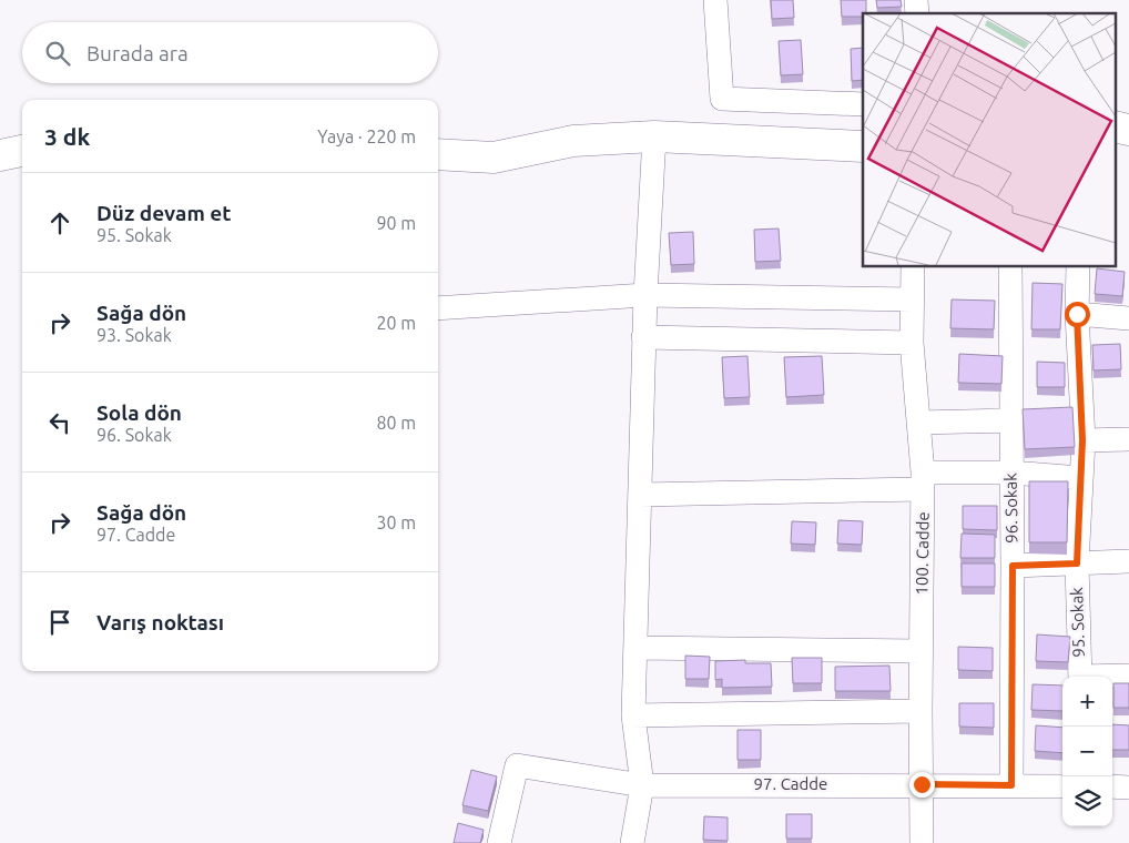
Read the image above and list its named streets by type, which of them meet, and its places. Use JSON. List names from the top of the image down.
{
  "streets": {
    "street": [
      "96. Sokak",
      "100. Cadde",
      "95. Sokak",
      "97. Cadde"
    ]
  },
  "crossings": [
    ["96. Sokak", "97. Cadde"],
    ["100. Cadde", "97. Cadde"]
  ],
  "page": {
    "search": "Burada ara",
    "heading": ["3 dk", "Yaya · 220 m"],
    "list": [
      ["Düz devam et", "95. Sokak", "90 m"],
      ["Sağa dön", "93. Sokak", "20 m"],
      ["Sola dön", "96. Sokak", "80 m"],
      ["Sağa dön", "97. Cadde", "30 m"],
      "Varış noktası"
    ],
    "map_buttons": ["+", "−"]
  }
}
